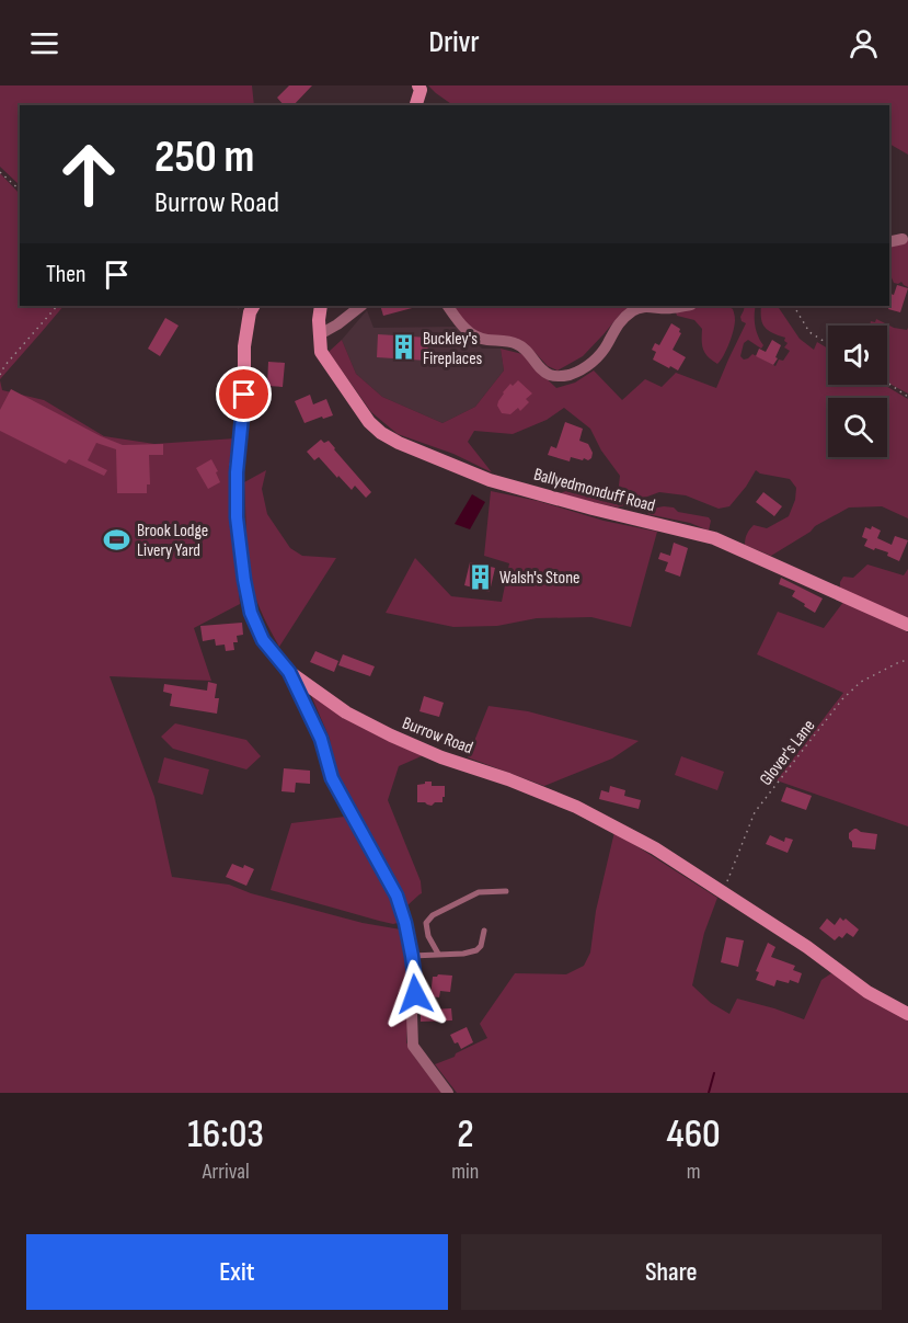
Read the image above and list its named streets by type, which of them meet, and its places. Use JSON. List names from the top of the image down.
{
  "streets": {
    "street": ["Ballyedmonduff Road", "Burrow Road"],
    "path": ["Glover's Lane"]
  },
  "crossings": [
    ["Burrow Road", "Glover's Lane"]
  ],
  "places": {
    "building": ["Buckley's Fireplaces", "Walsh's Stone"],
    "sports": ["Brook Lodge Livery Yard"]
  },
  "page": {
    "header": "Drivr",
    "turn": ["250 m", "Burrow Road"],
    "then": "Then",
    "eta": [
      "16:03",
      "Arrival",
      "2",
      "min",
      "460",
      "m"
    ],
    "buttons": ["Exit", "Share"]
  }
}
